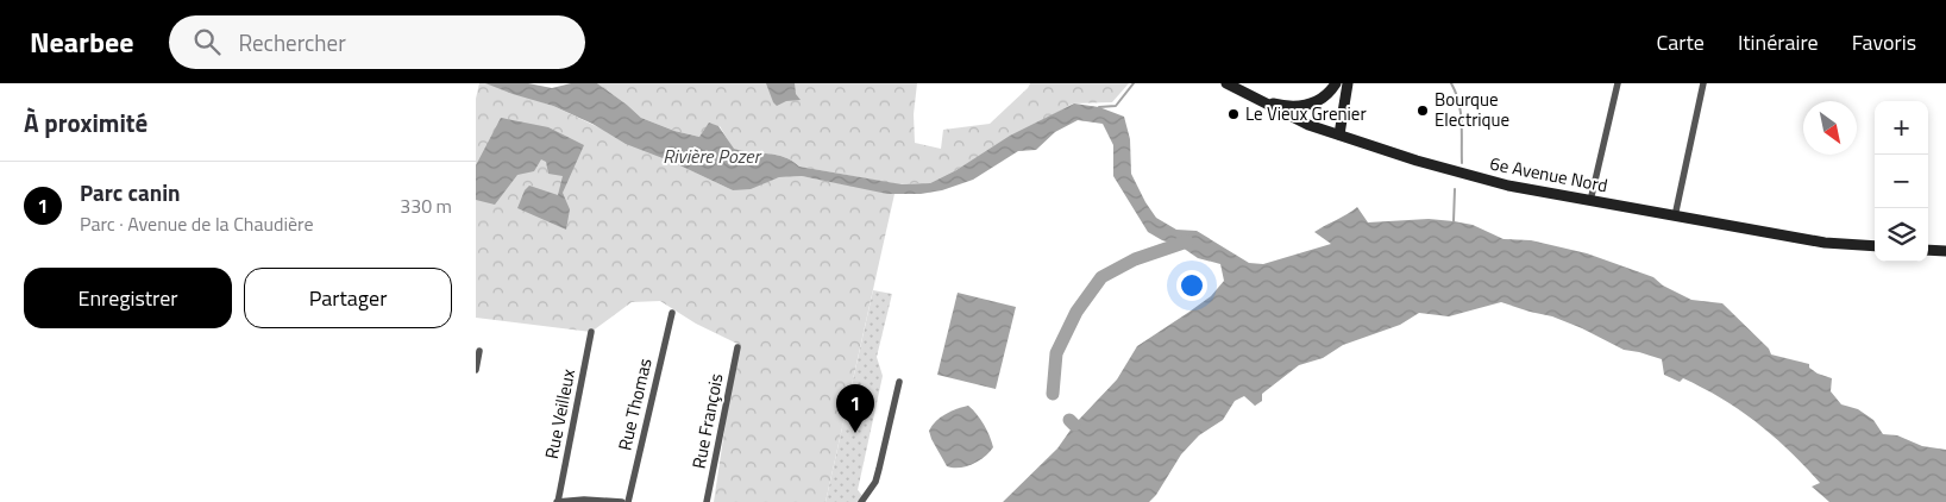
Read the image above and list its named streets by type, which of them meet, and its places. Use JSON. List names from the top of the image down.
{
  "streets": {
    "street": [
      "6e Avenue Nord",
      "Rue Thomas",
      "Rue Veilleux",
      "Rue François"
    ]
  },
  "water": ["Rivière Pozer"],
  "places": ["Bourque Electrique", "Le Vieux Grenier"],
  "north": "bottom right",
  "page": {
    "header": "Nearbee",
    "search": "Rechercher",
    "nav": ["Carte", "Itinéraire", "Favoris"],
    "heading": "À proximité",
    "map_buttons": ["+", "−"],
    "list": [
      {
        "mark": "1",
        "name": "Parc canin",
        "note": "Parc · Avenue de la Chaudière",
        "value": "330 m"
      }
    ],
    "buttons": ["Enregistrer", "Partager"],
    "pins": "1"
  }
}
